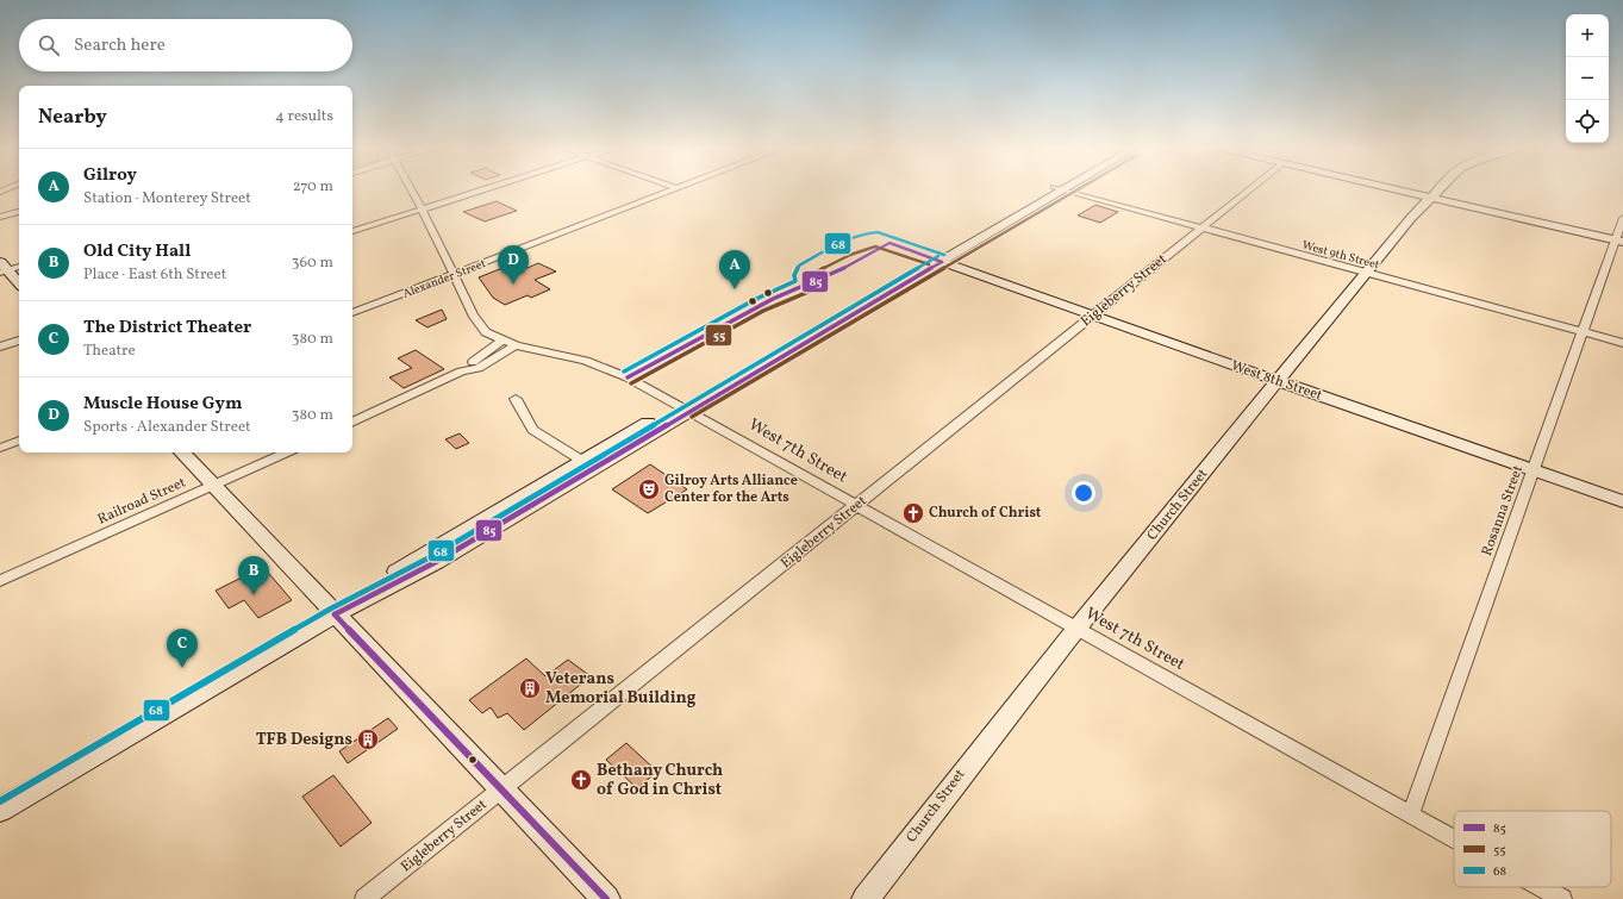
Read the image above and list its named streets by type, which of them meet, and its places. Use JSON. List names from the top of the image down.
{
  "streets": {
    "street": [
      "West 9th Street",
      "Alexander Street",
      "Eigleberry Street",
      "West 8th Street",
      "West 7th Street",
      "Railroad Street",
      "Church Street",
      "Rosanna Street"
    ]
  },
  "crossings": [
    ["West 9th Street", "Eigleberry Street"],
    ["West 9th Street", "Church Street"],
    ["West 9th Street", "Rosanna Street"],
    ["Alexander Street", "West 7th Street"],
    ["Eigleberry Street", "West 8th Street"],
    ["Eigleberry Street", "West 7th Street"],
    ["West 8th Street", "Church Street"],
    ["West 8th Street", "Rosanna Street"],
    ["West 7th Street", "Church Street"],
    ["West 7th Street", "Rosanna Street"]
  ],
  "places": {
    "theatre": ["Gilroy Arts Alliance Center for the Arts"],
    "church": ["Church of Christ", "Bethany Church of God in Christ"],
    "building": ["Veterans Memorial Building", "TFB Designs"]
  },
  "lines": ["transit line 55", "transit line 68", "transit line 85"],
  "legend": ["85", "55", "68"],
  "page": {
    "map_buttons": ["+", "−"],
    "search": "Search here",
    "heading": ["Nearby", "4 results"],
    "list": [
      {
        "mark": "A",
        "name": "Gilroy",
        "note": "Station · Monterey Street",
        "value": "270 m"
      },
      {
        "mark": "B",
        "name": "Old City Hall",
        "note": "Place · East 6th Street",
        "value": "360 m"
      },
      {
        "mark": "C",
        "name": "The District Theater",
        "note": "Theatre",
        "value": "380 m"
      },
      {
        "mark": "D",
        "name": "Muscle House Gym",
        "note": "Sports · Alexander Street",
        "value": "380 m"
      }
    ],
    "pins": [
      "D",
      "A",
      "B",
      "C"
    ]
  }
}
